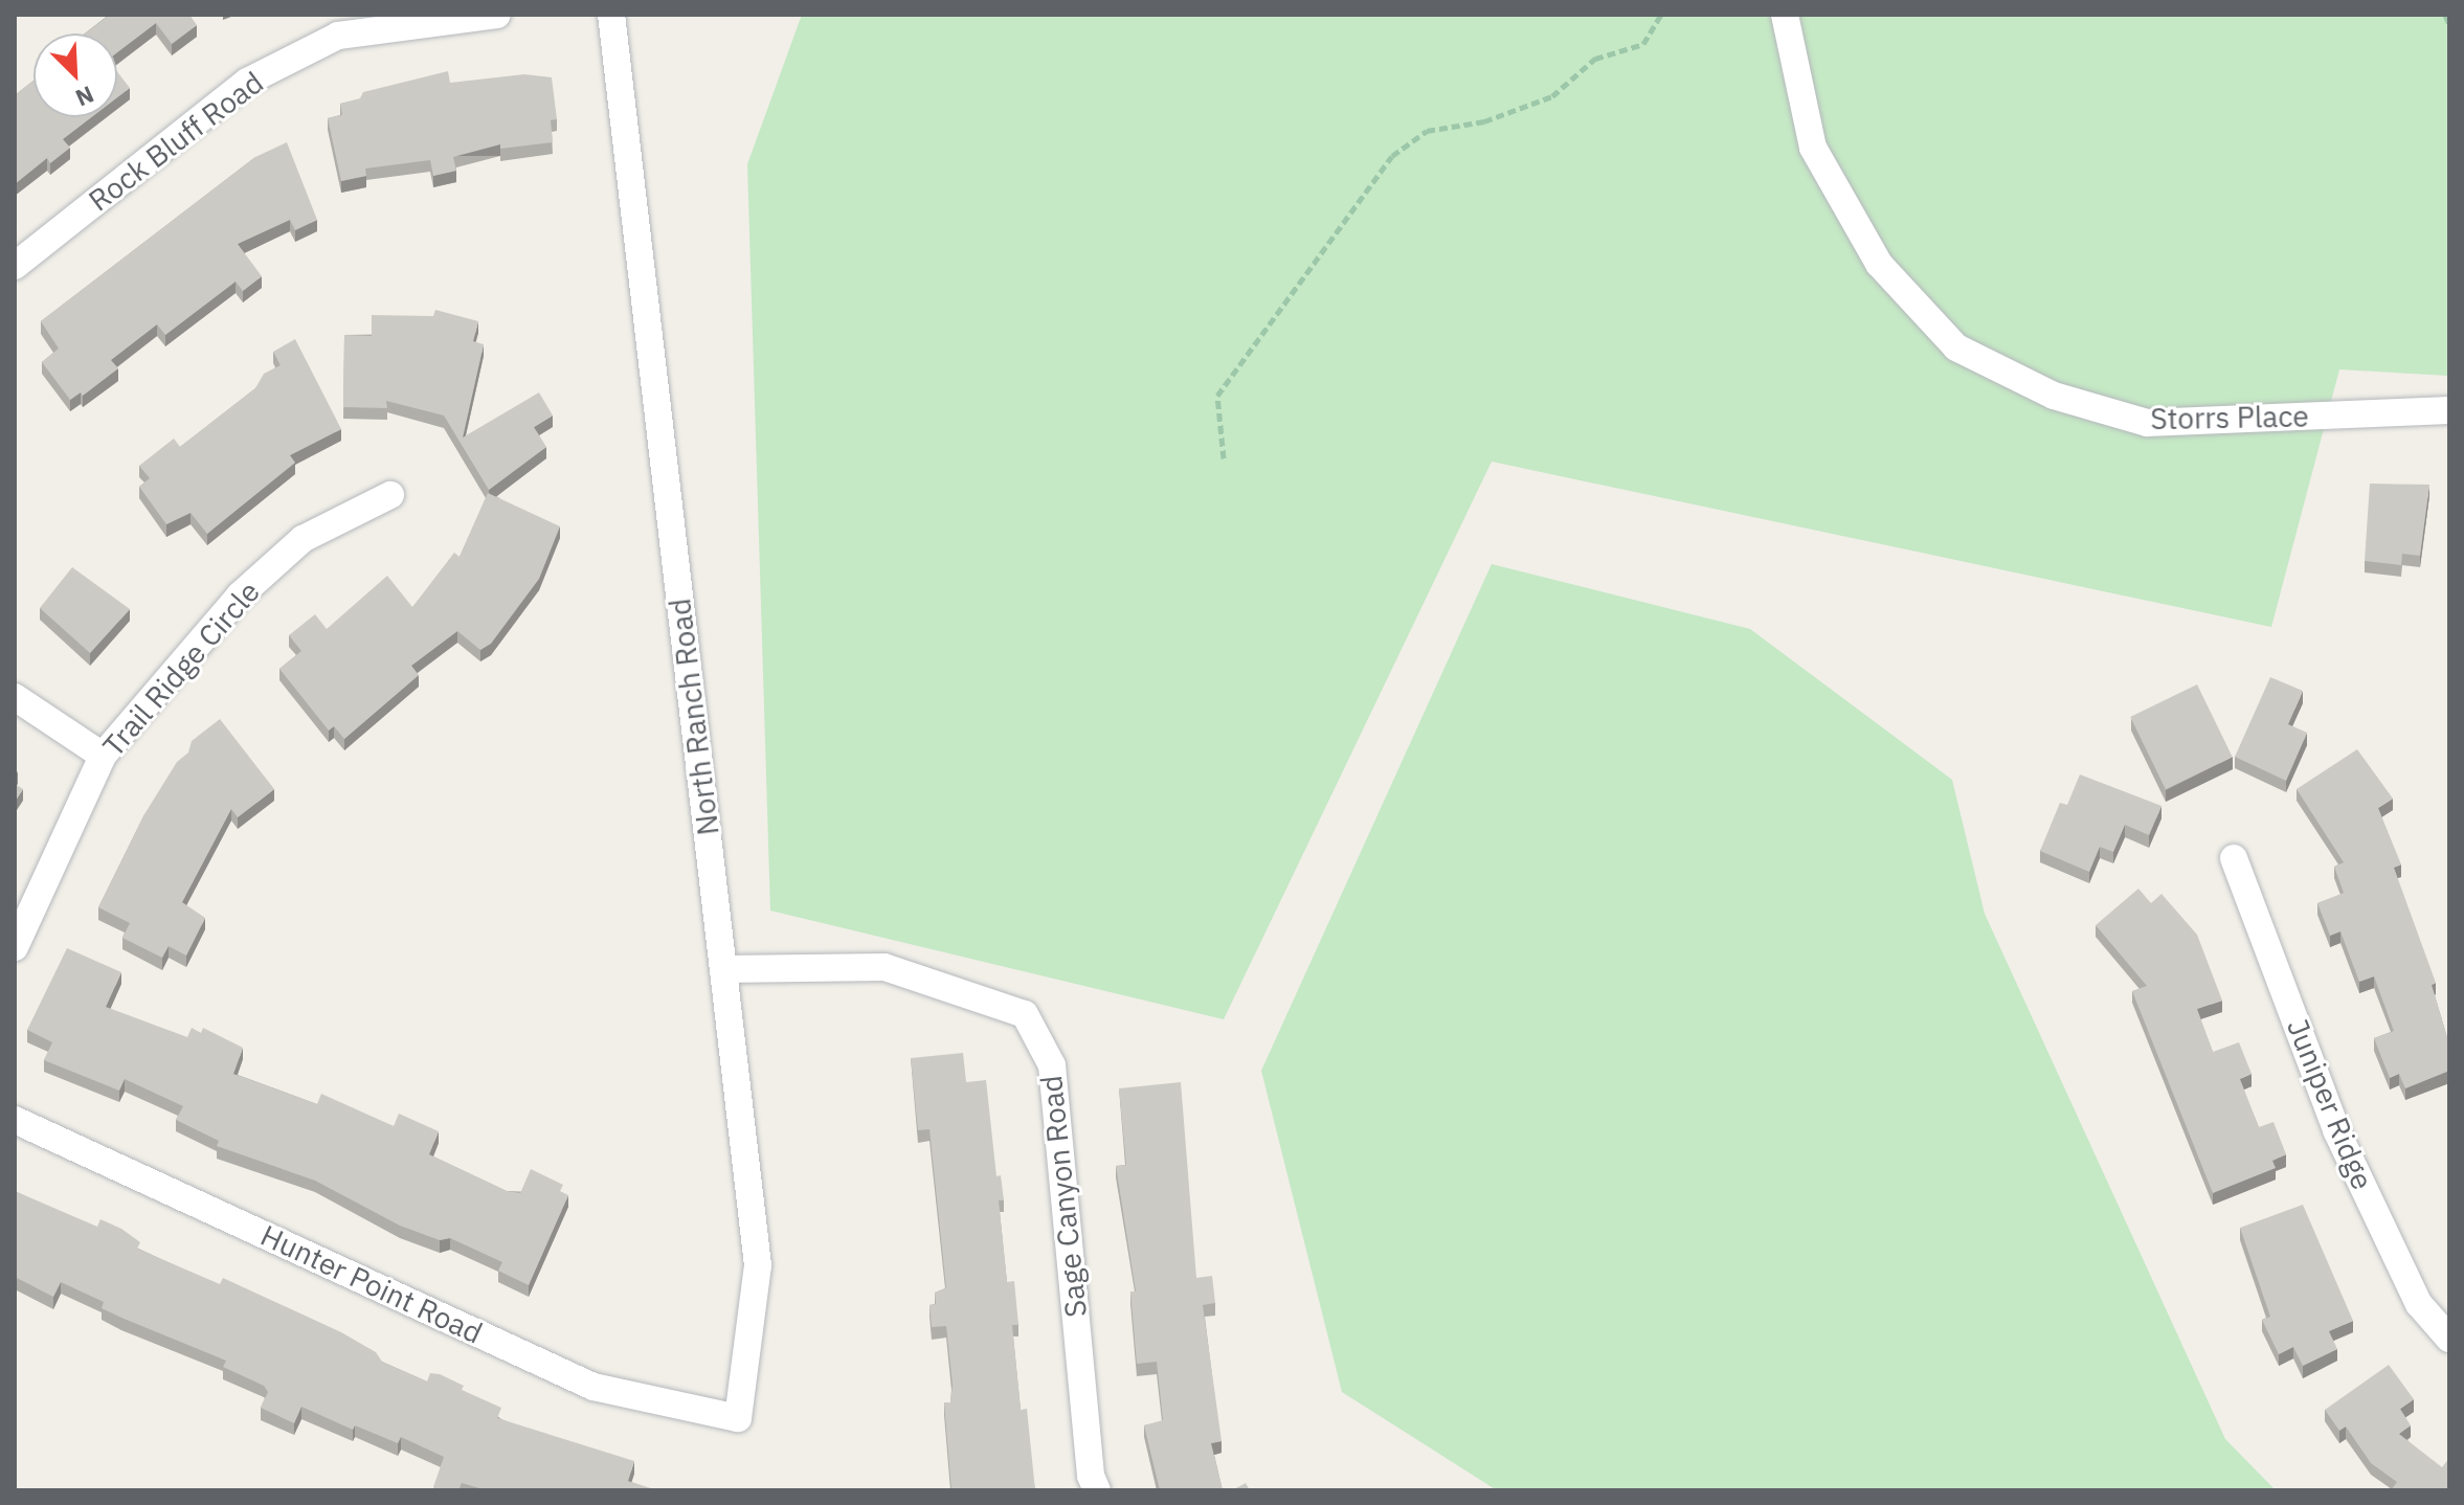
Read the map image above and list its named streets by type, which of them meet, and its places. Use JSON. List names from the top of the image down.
{
  "streets": {
    "street": [
      "Rock Bluff Road",
      "Storrs Place",
      "Trail Ridge Circle",
      "North Ranch Road",
      "Juniper Ridge",
      "Sage Canyon Road",
      "Hunter Point Road"
    ]
  },
  "crossings": [
    ["North Ranch Road", "Sage Canyon Road"],
    ["North Ranch Road", "Hunter Point Road"]
  ],
  "north": "bottom right"
}
